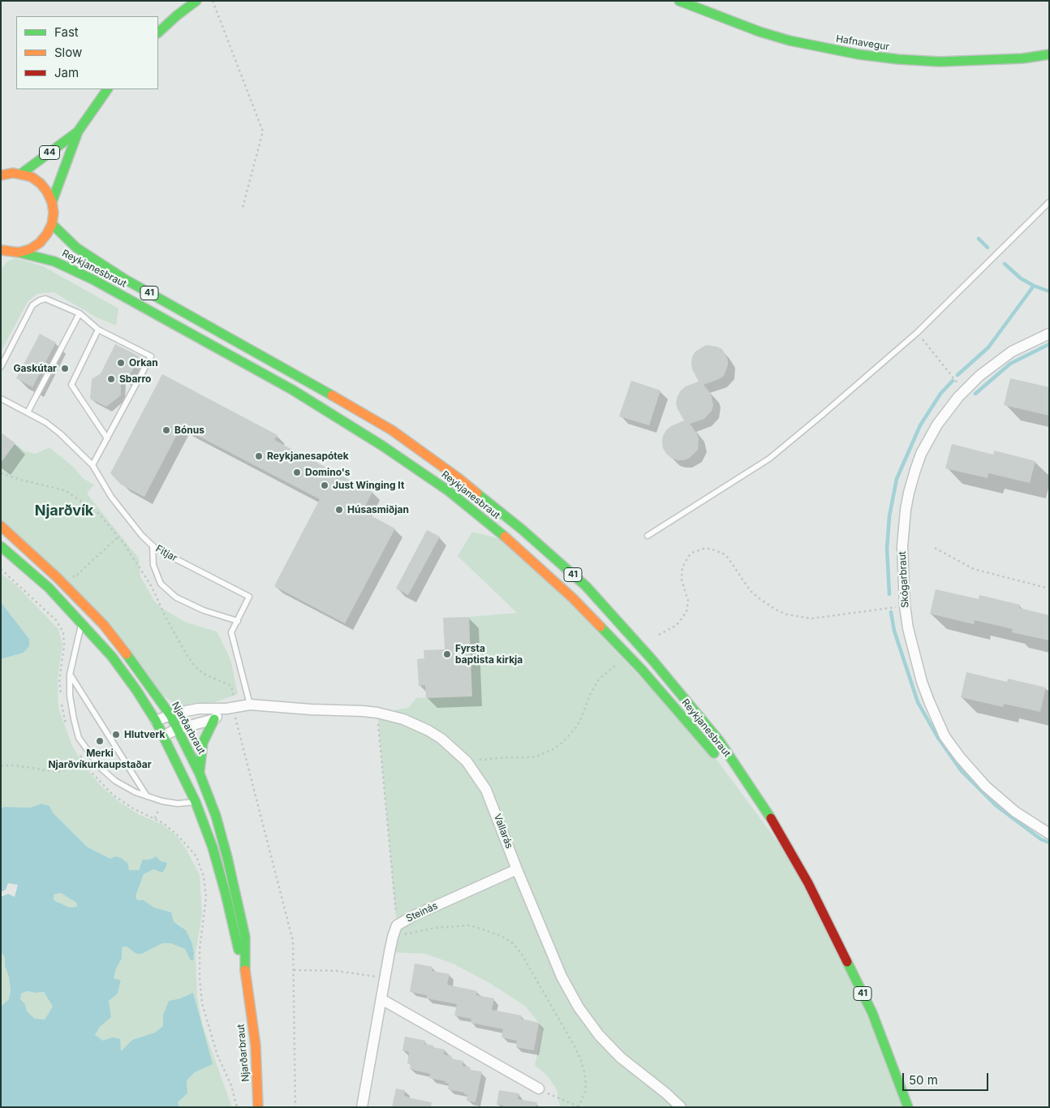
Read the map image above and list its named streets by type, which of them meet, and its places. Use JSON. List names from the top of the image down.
{
  "streets": {
    "main road": [
      "Hafnavegur",
      "44",
      "Reykjanesbraut",
      "41",
      "Njarðarbraut"
    ],
    "street": ["Skógarbraut", "Vallarás", "Steinás"],
    "lane": ["Fitjar"]
  },
  "crossings": [
    ["Fitjar", "Vallarás"],
    ["Njarðarbraut", "Vallarás"],
    ["Vallarás", "Steinás"]
  ],
  "districts": ["Njarðvík"],
  "places": [
    "Orkan",
    "Gaskútar",
    "Sbarro",
    "Bónus",
    "Reykjanesapótek",
    "Domino's",
    "Just Winging It",
    "Húsasmiðjan",
    "Fyrsta baptista kirkja",
    "Hlutverk",
    "Merki Njarðvíkurkaupstaðar"
  ],
  "legend": ["Fast", "Slow", "Jam"],
  "scale_bar": "50 m"
}
